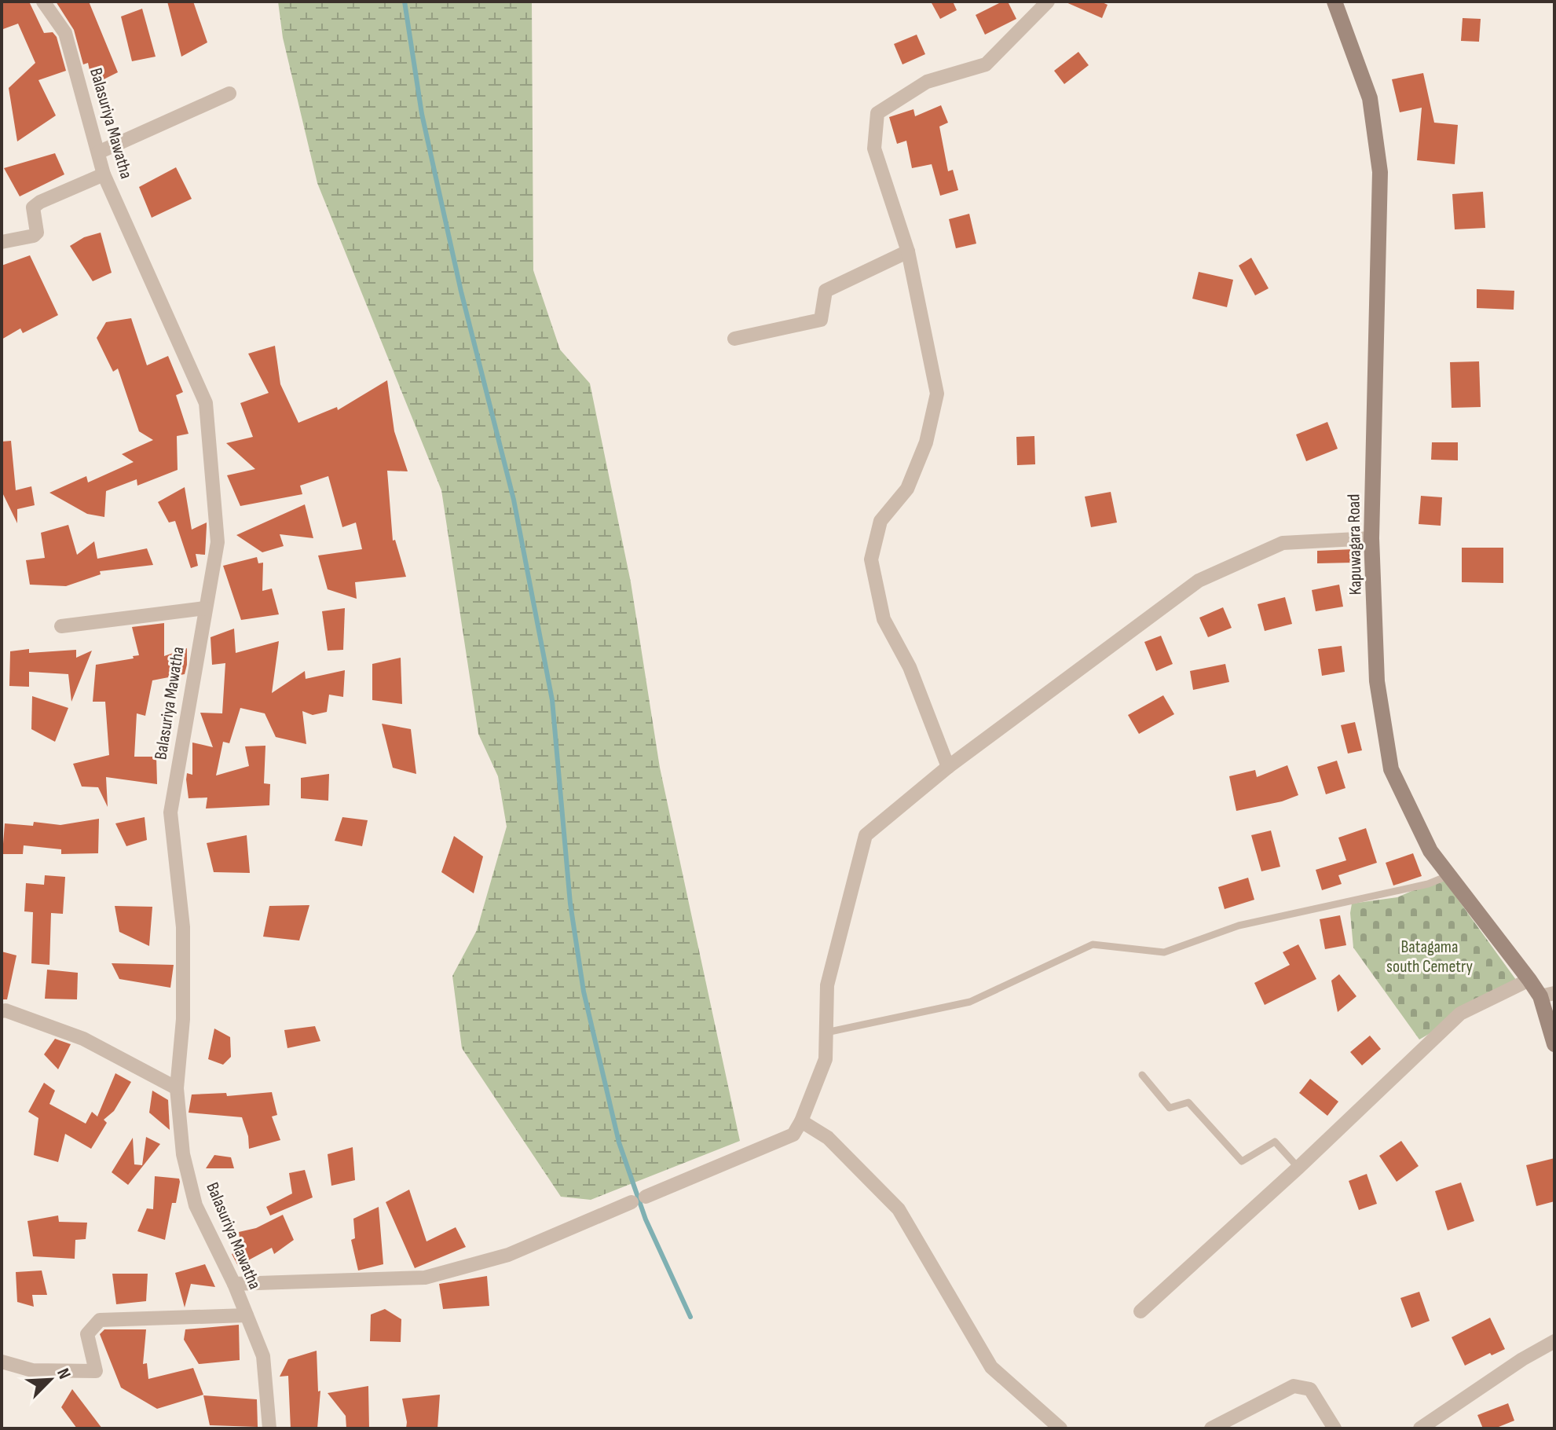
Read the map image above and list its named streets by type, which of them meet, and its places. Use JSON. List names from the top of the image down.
{
  "streets": {
    "street": ["Balasuriya Mawatha", "Kapuwagara Road"]
  },
  "parks": ["Batagama south Cemetry"],
  "north": "top right"
}
